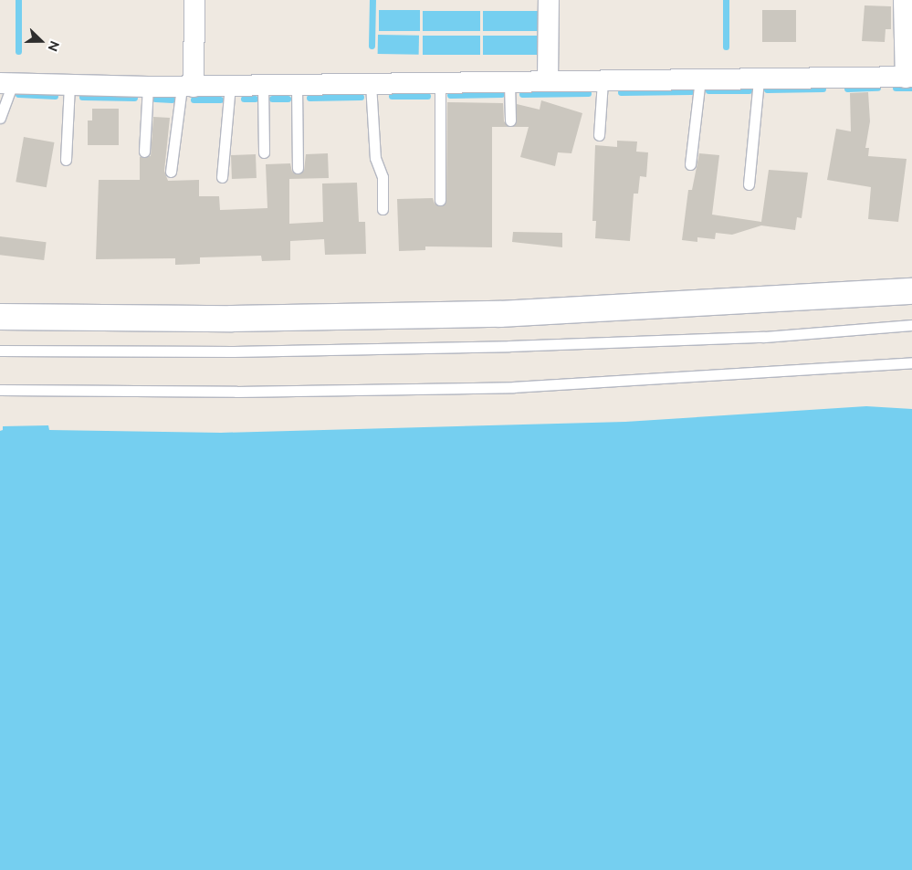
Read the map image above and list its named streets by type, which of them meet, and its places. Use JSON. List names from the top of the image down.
{
  "north": "right"
}
